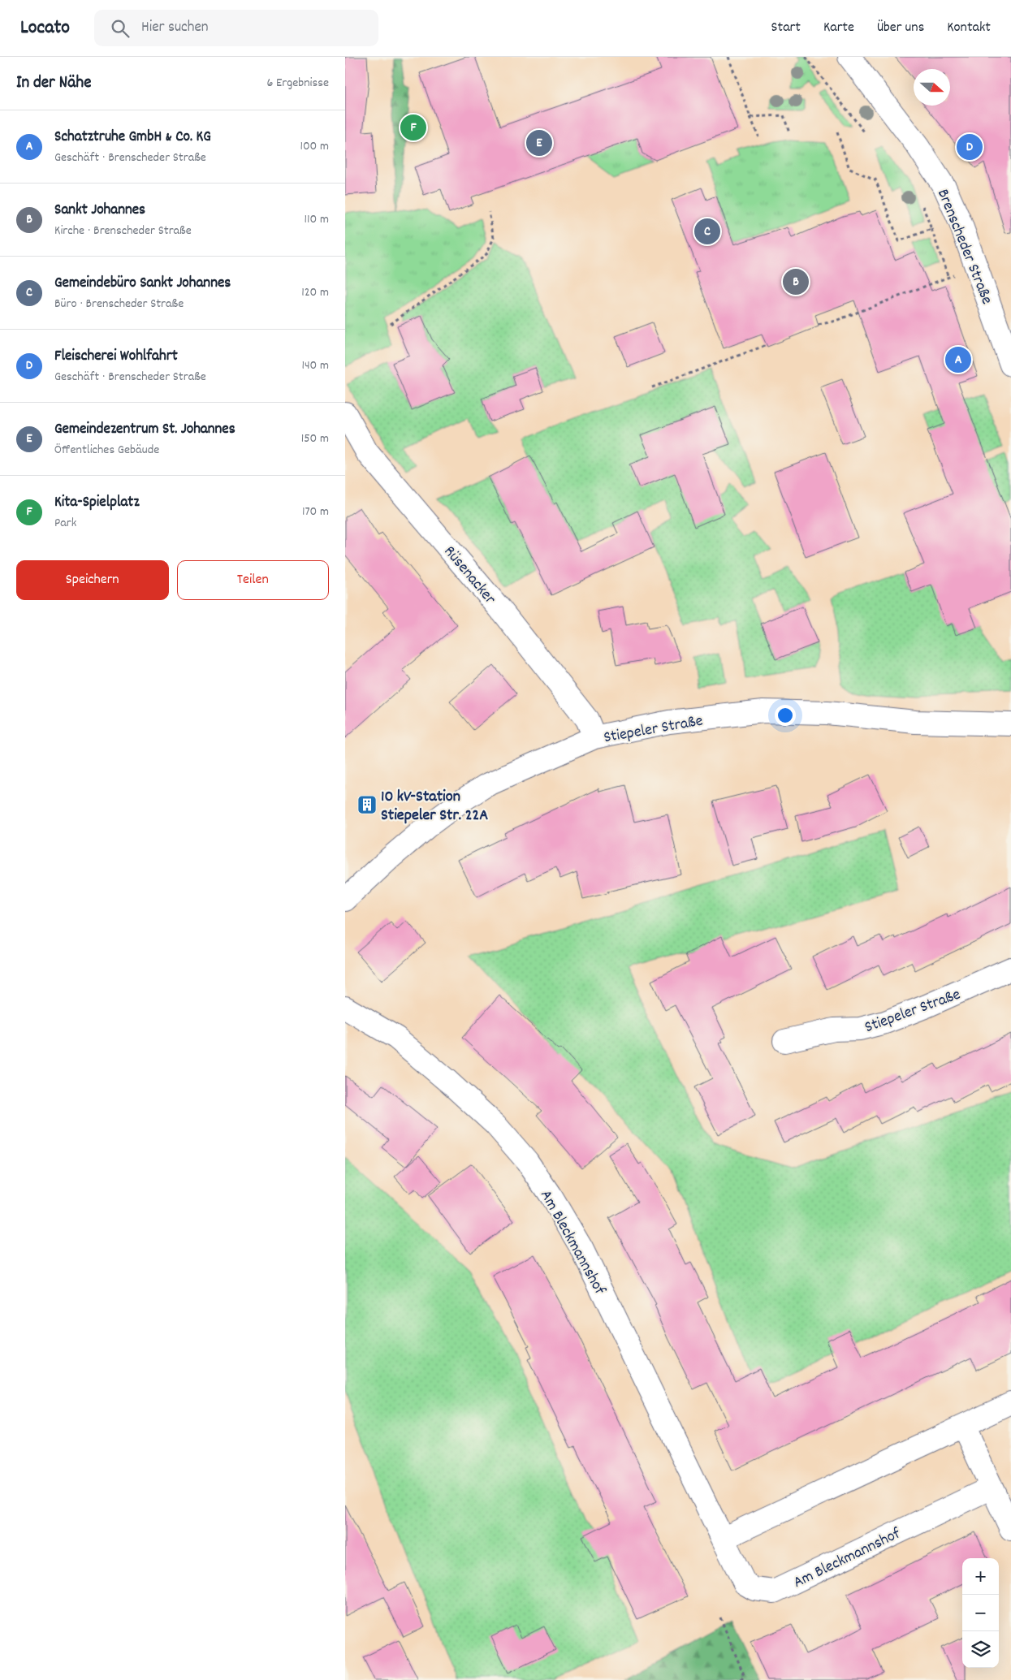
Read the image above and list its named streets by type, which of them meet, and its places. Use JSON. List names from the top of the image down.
{
  "streets": {
    "street": [
      "Brenscheder Straße",
      "Rüsenacker",
      "Stiepeler Straße",
      "Am Bleckmannshof"
    ]
  },
  "crossings": [
    ["Rüsenacker", "Stiepeler Straße"]
  ],
  "places": {
    "building": ["10 kV-Station Stiepeler Str. 22A"]
  },
  "north": "right",
  "page": {
    "header": "Locato",
    "search": "Hier suchen",
    "nav": [
      "Start",
      "Karte",
      "Über uns",
      "Kontakt"
    ],
    "heading": ["In der Nähe", "6 Ergebnisse"],
    "list": [
      {
        "mark": "A",
        "name": "Schatztruhe GmbH & Co. KG",
        "note": "Geschäft · Brenscheder Straße",
        "value": "100 m"
      },
      {
        "mark": "B",
        "name": "Sankt Johannes",
        "note": "Kirche · Brenscheder Straße",
        "value": "110 m"
      },
      {
        "mark": "C",
        "name": "Gemeindebüro Sankt Johannes",
        "note": "Büro · Brenscheder Straße",
        "value": "120 m"
      },
      {
        "mark": "D",
        "name": "Fleischerei Wohlfahrt",
        "note": "Geschäft · Brenscheder Straße",
        "value": "140 m"
      },
      {
        "mark": "E",
        "name": "Gemeindezentrum St. Johannes",
        "note": "Öffentliches Gebäude",
        "value": "150 m"
      },
      {
        "mark": "F",
        "name": "Kita-Spielplatz",
        "note": "Park",
        "value": "170 m"
      }
    ],
    "pins": [
      "F",
      "E",
      "D",
      "C",
      "B",
      "A"
    ],
    "buttons": ["Speichern", "Teilen"],
    "map_buttons": ["+", "−"]
  }
}
